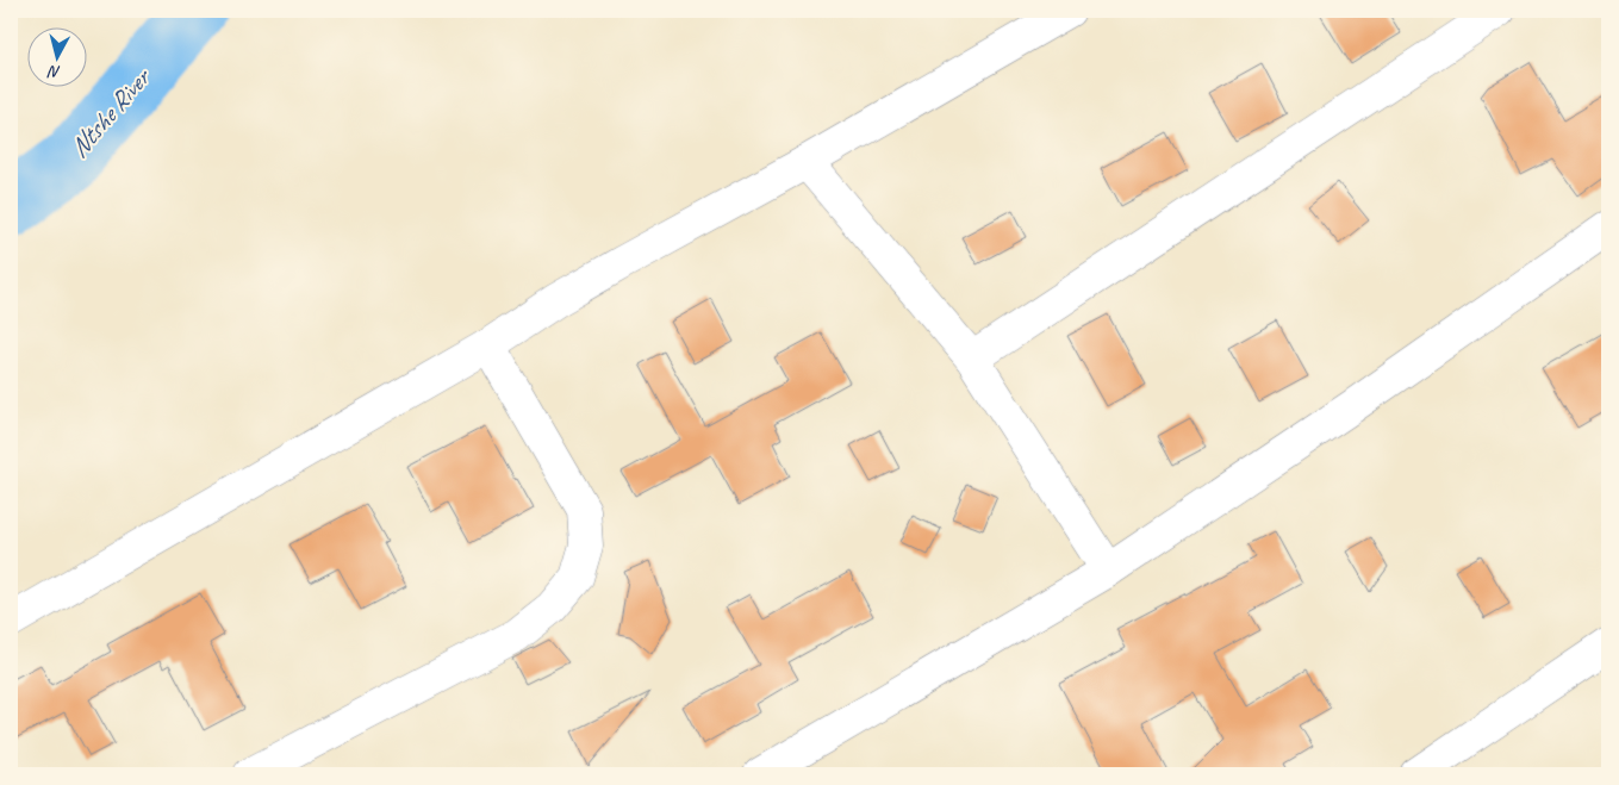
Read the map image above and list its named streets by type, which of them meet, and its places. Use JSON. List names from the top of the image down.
{
  "water": ["Ntshe River"],
  "north": "bottom"
}
